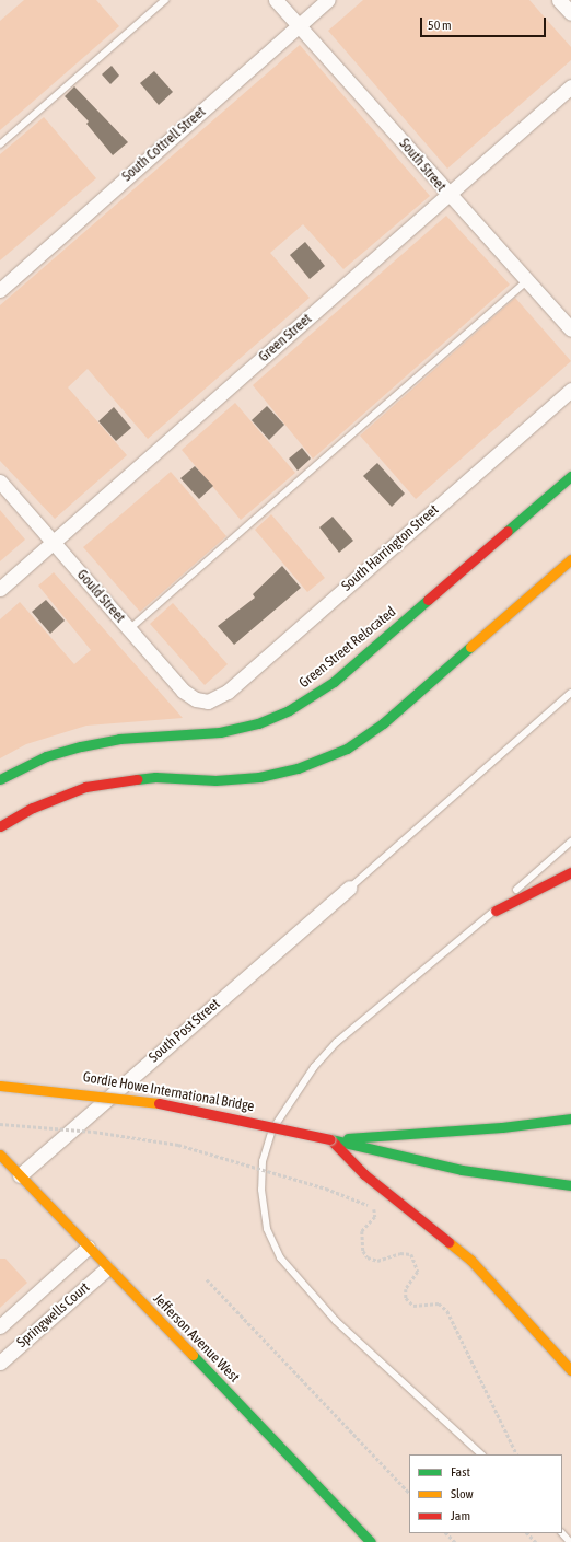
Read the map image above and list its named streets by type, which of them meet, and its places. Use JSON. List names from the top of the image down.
{
  "streets": {
    "main road": ["Green Street Relocated", "Gordie Howe International Bridge", "Jefferson Avenue West"],
    "street": [
      "South Cottrell Street",
      "South Street",
      "Green Street",
      "South Harrington Street",
      "Gould Street",
      "South Post Street",
      "Springwells Court"
    ]
  },
  "crossings": [
    ["South Cottrell Street", "South Street"],
    ["South Street", "Green Street"],
    ["Green Street", "Gould Street"],
    ["South Harrington Street", "Gould Street"],
    ["South Post Street", "Jefferson Avenue West"],
    ["Springwells Court", "Jefferson Avenue West"]
  ],
  "legend": ["Fast", "Slow", "Jam"],
  "scale_bar": "50 m"
}
